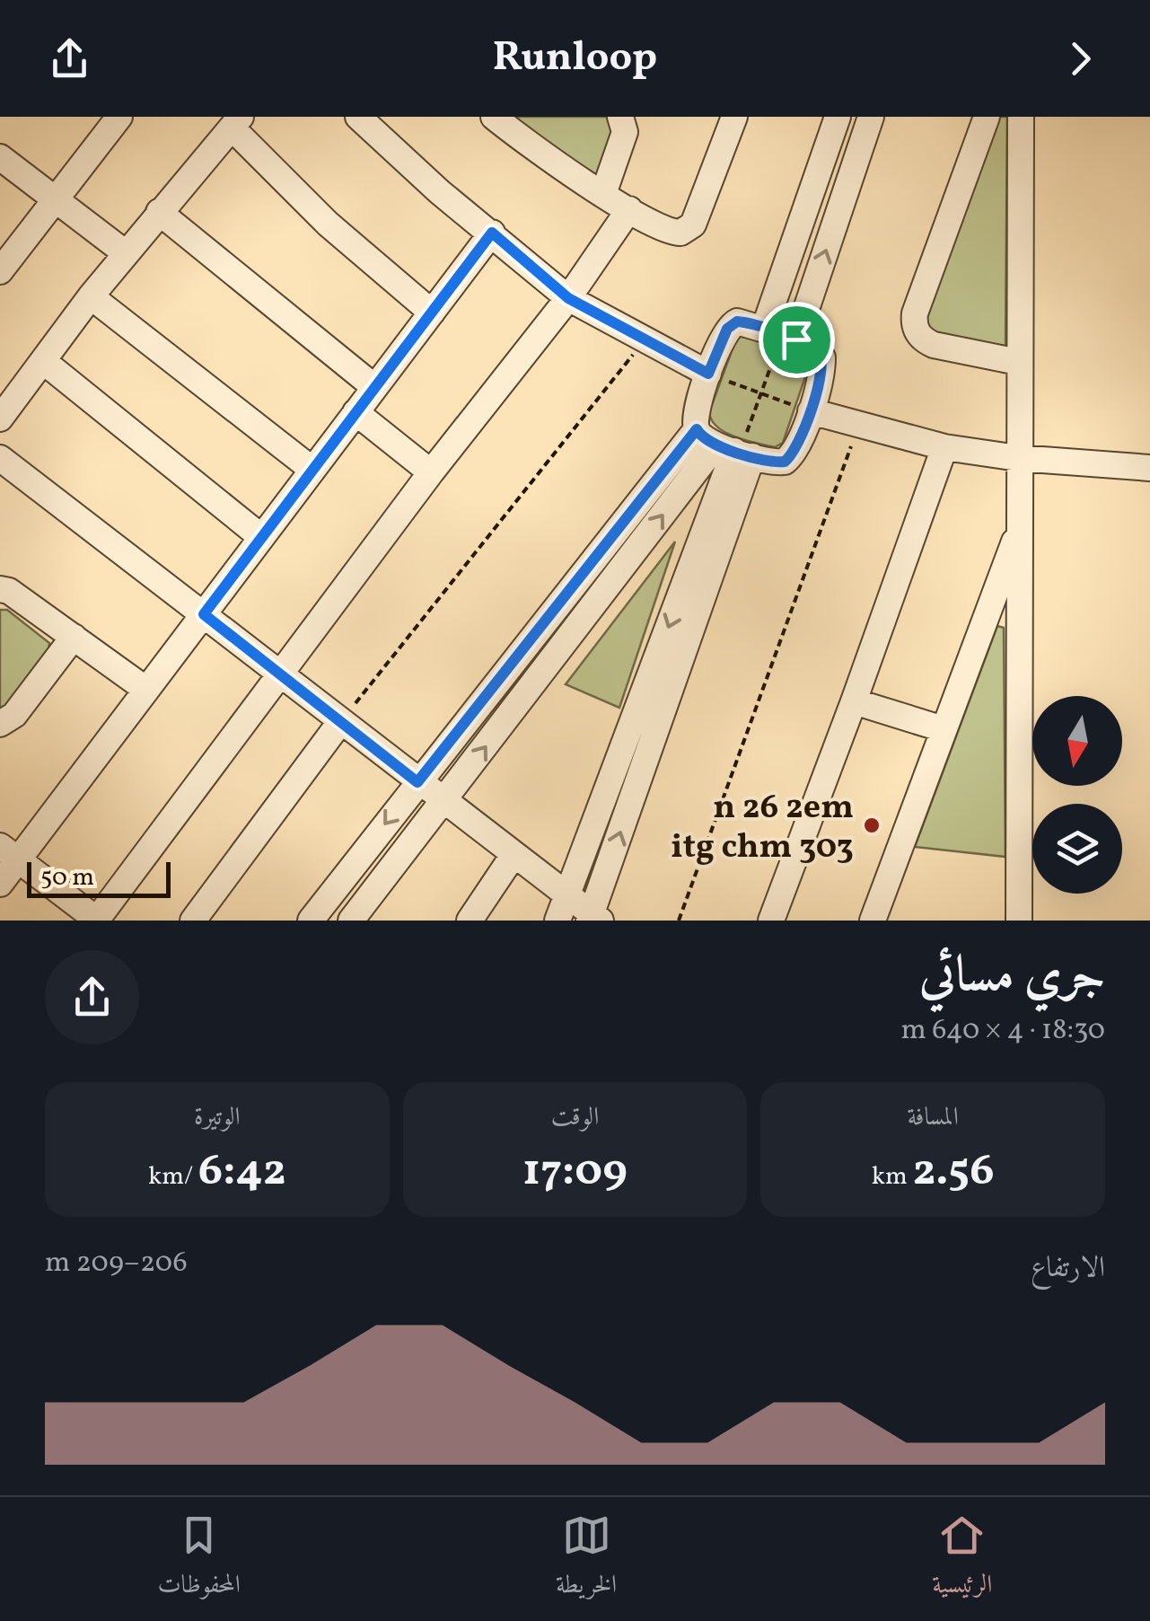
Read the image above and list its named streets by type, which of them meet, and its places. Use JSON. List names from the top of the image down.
{
  "places": ["n 26 2em itg chm 303"],
  "scale_bar": "50 m",
  "north": "bottom",
  "page": {
    "header": "Runloop",
    "scale": "50 m",
    "heading": ["جري مسائي", "18:30 · 4 × 640 m"],
    "stats": [
      ["المسافة", "2.56 km"],
      ["الوقت", "17:09"],
      ["الوتيرة", "6:42 /km"]
    ],
    "chart": ["الارتفاع", "206–209 m"],
    "tabs": ["الرئيسية", "الخريطة", "المحفوظات"]
  }
}
